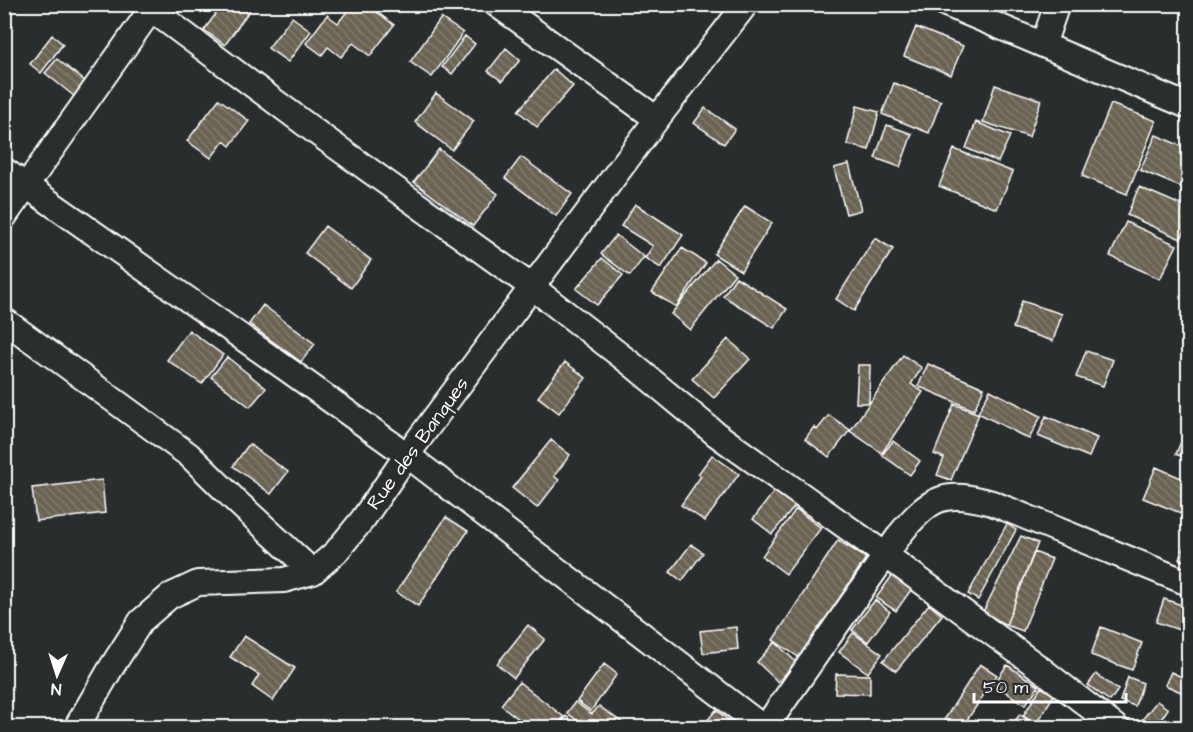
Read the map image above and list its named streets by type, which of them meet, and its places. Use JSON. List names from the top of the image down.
{
  "streets": {
    "street": ["Rue des Banques"]
  },
  "scale_bar": "50 m",
  "north": "bottom"
}
